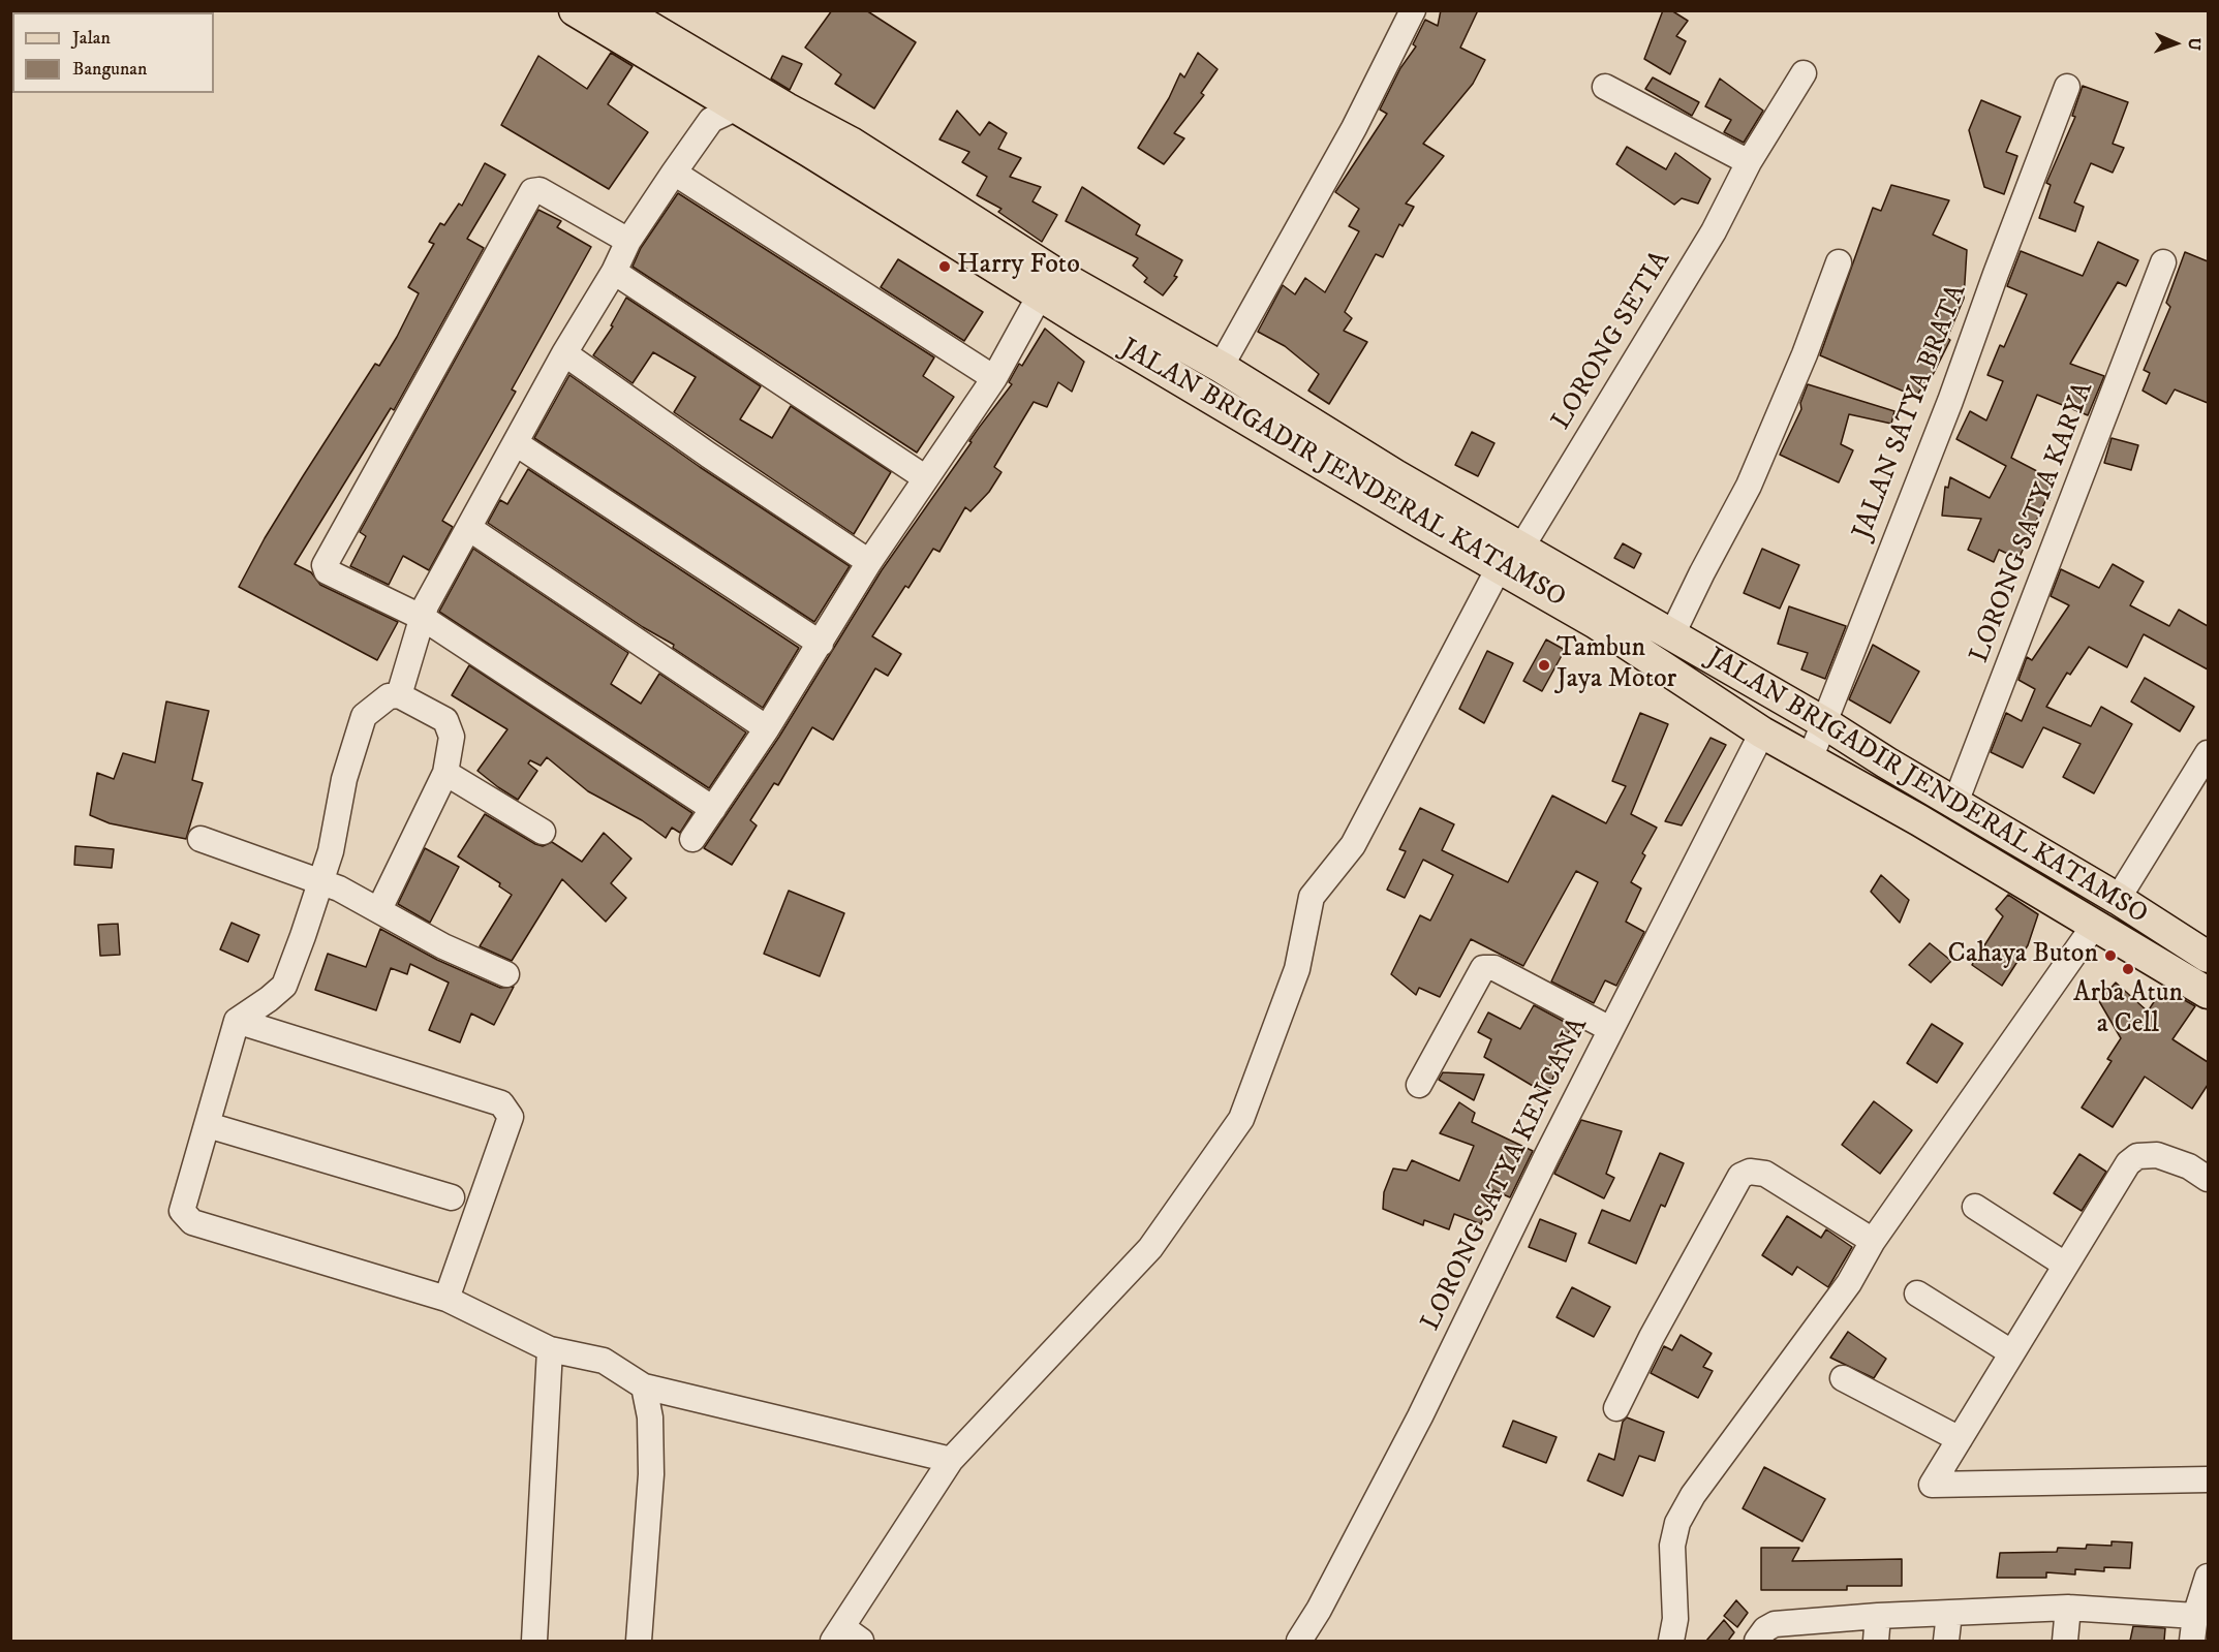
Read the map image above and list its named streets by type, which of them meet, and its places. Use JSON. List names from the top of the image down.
{
  "streets": {
    "main road": ["JALAN BRIGADIR JENDERAL KATAMSO"],
    "street": [
      "LORONG SETIA",
      "JALAN SATYA BRATA",
      "LORONG SATYA KARYA",
      "LORONG SATYA KENCANA"
    ]
  },
  "crossings": [
    ["LORONG SETIA", "JALAN BRIGADIR JENDERAL KATAMSO"],
    ["JALAN SATYA BRATA", "JALAN BRIGADIR JENDERAL KATAMSO"],
    ["JALAN BRIGADIR JENDERAL KATAMSO", "LORONG SATYA KARYA"],
    ["JALAN BRIGADIR JENDERAL KATAMSO", "LORONG SATYA KENCANA"]
  ],
  "places": [
    "Harry Foto",
    "Tambun Jaya Motor",
    "Cahaya Buton",
    "Arba Atun a Cell"
  ],
  "legend": ["Jalan", "Bangunan"],
  "north": "right"
}
